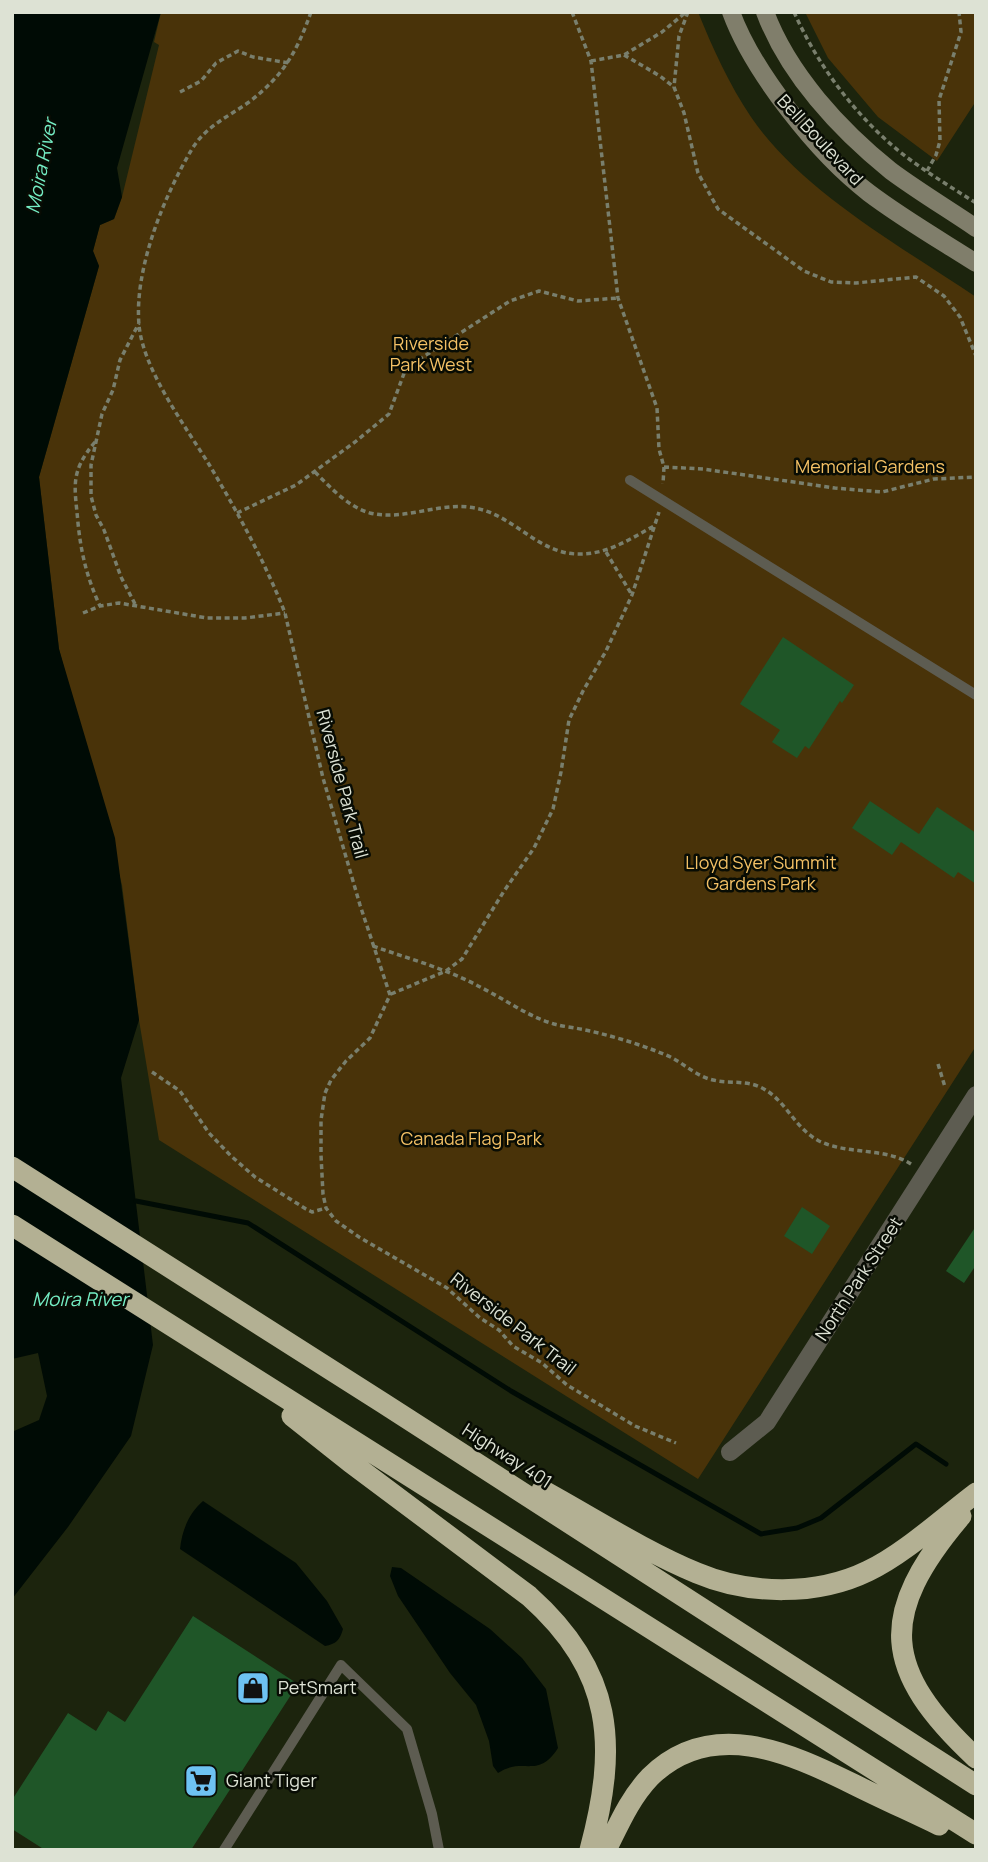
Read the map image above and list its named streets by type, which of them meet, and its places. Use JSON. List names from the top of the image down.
{
  "streets": {
    "highway": ["Highway 401"],
    "main road": ["Bell Boulevard"],
    "street": ["North Park Street"],
    "path": ["Riverside Park Trail"]
  },
  "water": ["Moira River"],
  "parks": [
    "Riverside Park West",
    "Memorial Gardens",
    "Lloyd Syer Summit Gardens Park",
    "Canada Flag Park"
  ],
  "places": {
    "shop": ["PetSmart"],
    "supermarket": ["Giant Tiger"]
  }
}
